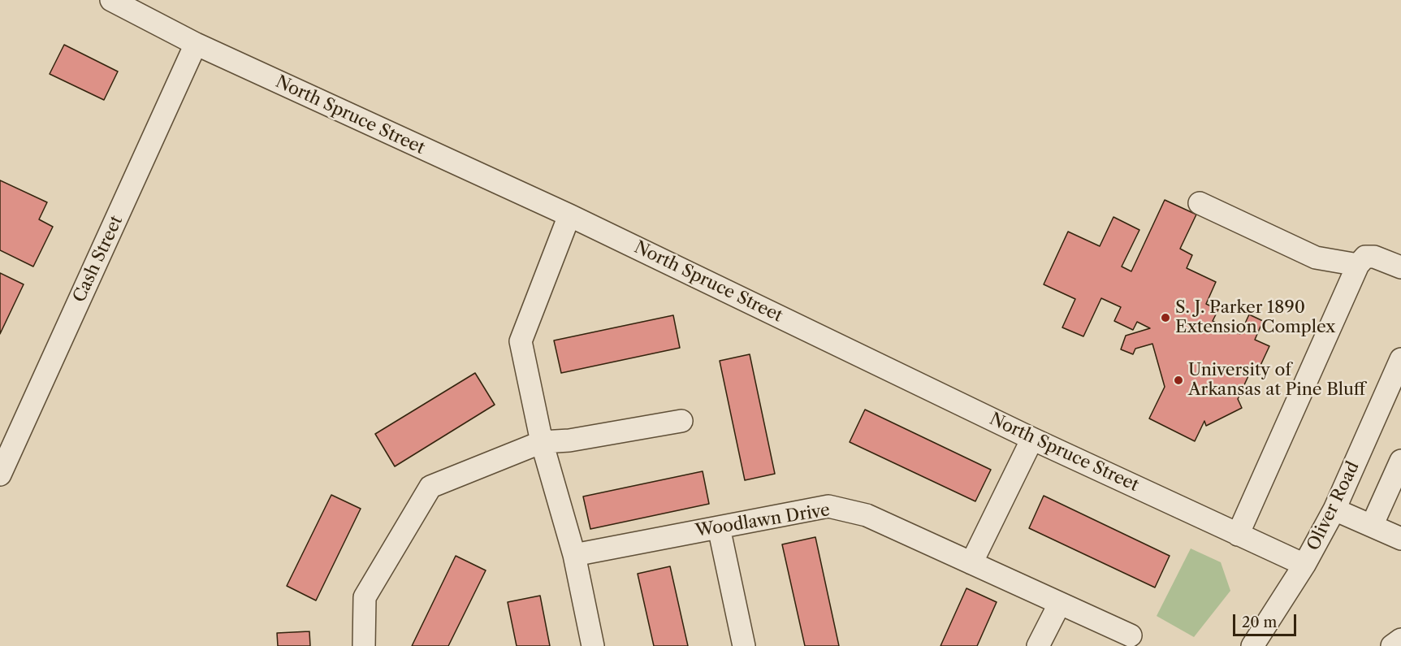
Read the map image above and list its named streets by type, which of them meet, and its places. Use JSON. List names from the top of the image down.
{
  "streets": {
    "street": [
      "North Spruce Street",
      "Cash Street",
      "Oliver Road",
      "Woodlawn Drive"
    ]
  },
  "crossings": [
    ["North Spruce Street", "Cash Street"],
    ["North Spruce Street", "Oliver Road"]
  ],
  "places": ["S. J. Parker 1890 Extension Complex", "University of Arkansas at Pine Bluff"],
  "scale_bar": "20 m"
}
